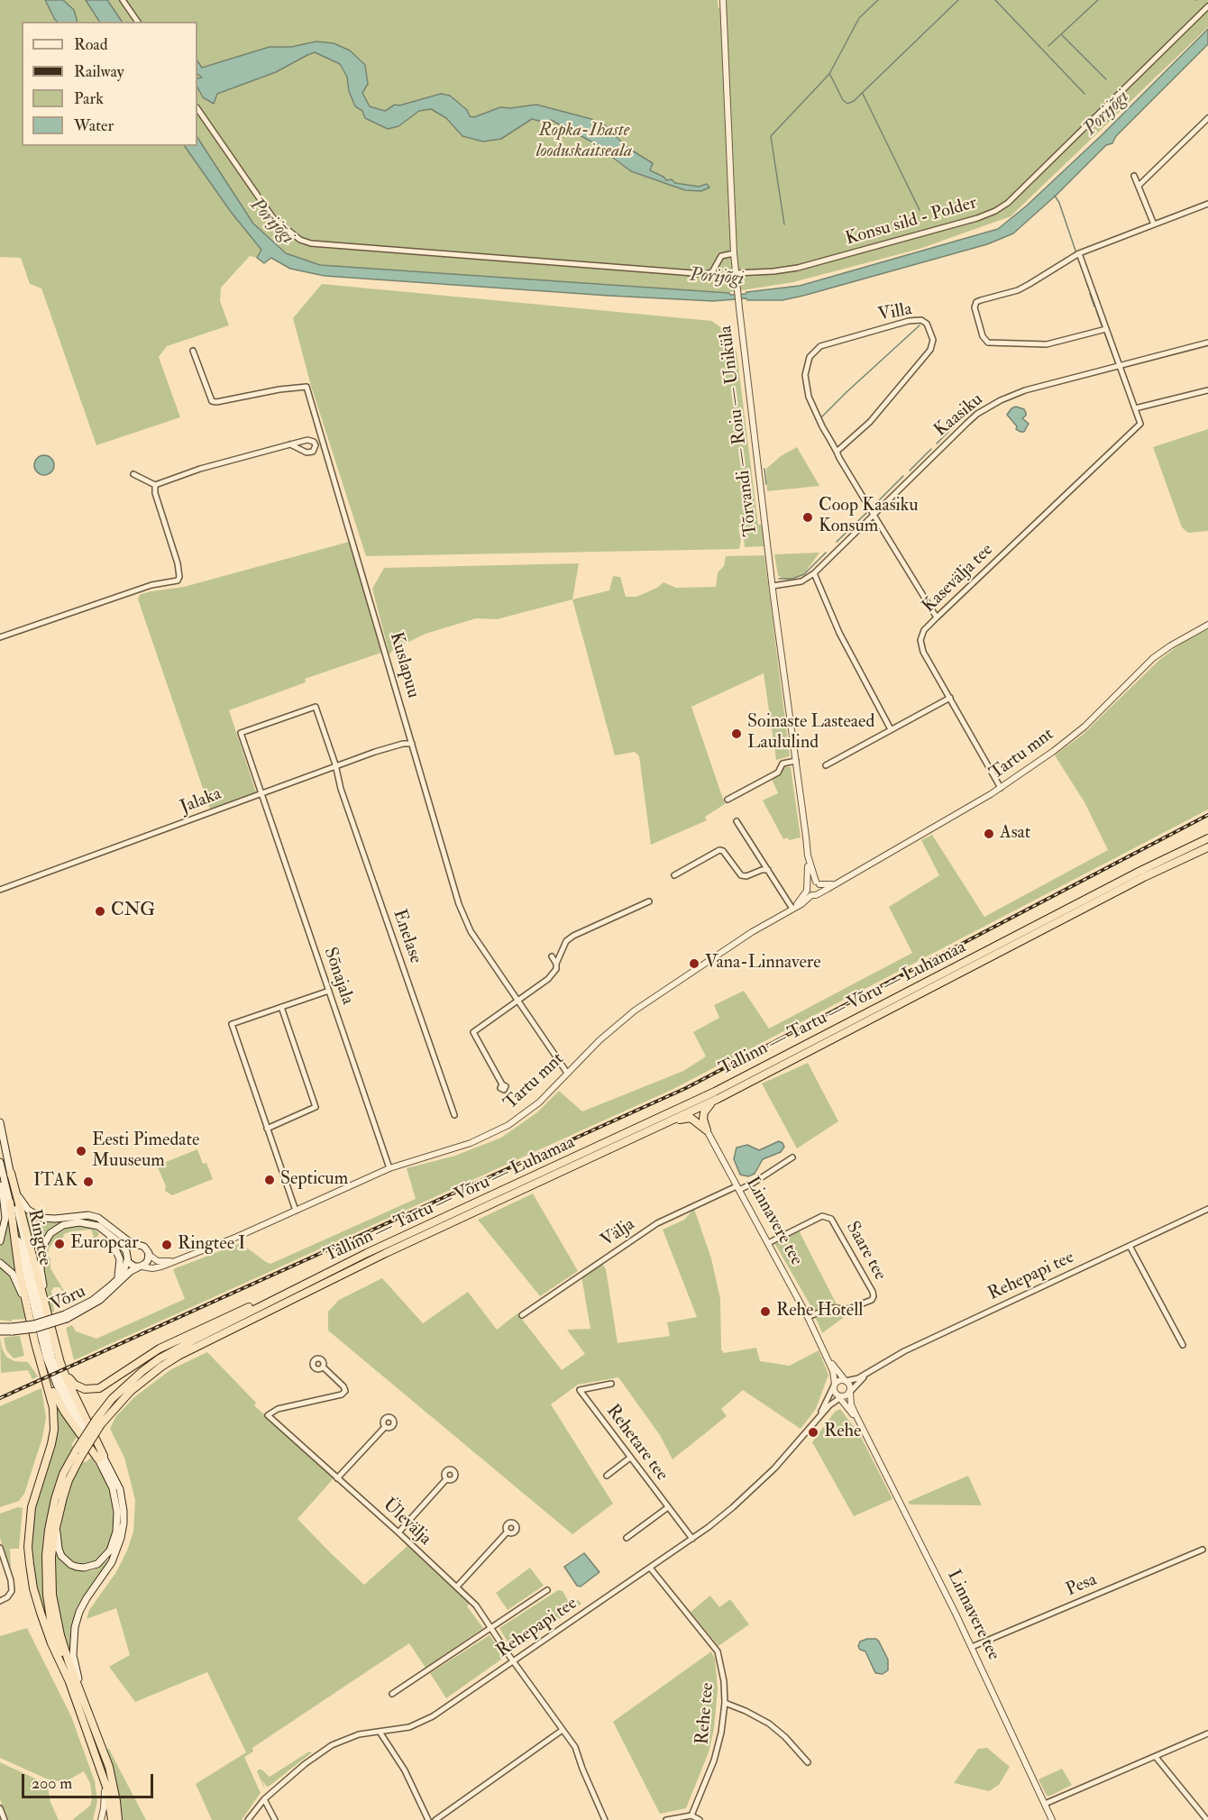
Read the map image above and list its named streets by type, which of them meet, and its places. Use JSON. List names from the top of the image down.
{
  "streets": {
    "highway": ["Tallinn — Tartu — Võru — Luhamaa"],
    "main road": ["Ringtee", "Võru"],
    "street": [
      "Konsu sild - Polder",
      "Villa",
      "Kaasiku",
      "Tõrvandi — Roiu — Uniküla",
      "Kasevälja tee",
      "Kuslapuu",
      "Tartu mnt",
      "Jalaka",
      "Enelase",
      "Sõnajala",
      "Linnavere tee",
      "Välja",
      "Saare tee",
      "Rehepapi tee",
      "Rehetare tee",
      "Ülevälja",
      "Pesa",
      "Rehe tee"
    ]
  },
  "crossings": [
    ["Konsu sild - Polder", "Tõrvandi — Roiu — Uniküla"],
    ["Villa", "Kaasiku"],
    ["Villa", "Kasevälja tee"],
    ["Kaasiku", "Tõrvandi — Roiu — Uniküla"],
    ["Tõrvandi — Roiu — Uniküla", "Tartu mnt"],
    ["Kasevälja tee", "Tartu mnt"],
    ["Kuslapuu", "Tartu mnt"],
    ["Kuslapuu", "Jalaka"],
    ["Tartu mnt", "Sõnajala"],
    ["Jalaka", "Enelase"],
    ["Jalaka", "Sõnajala"],
    ["Enelase", "Sõnajala"],
    ["Linnavere tee", "Välja"],
    ["Linnavere tee", "Saare tee"],
    ["Linnavere tee", "Rehepapi tee"],
    ["Linnavere tee", "Pesa"],
    ["Rehepapi tee", "Rehetare tee"],
    ["Rehepapi tee", "Ülevälja"],
    ["Rehepapi tee", "Rehe tee"]
  ],
  "water": ["Porijõgi"],
  "parks": ["Ropka-Ihaste looduskaitseala"],
  "places": [
    "Coop Kaasiku Konsum",
    "Soinaste Lasteaed Laululind",
    "Asat",
    "CNG",
    "Vana-Linnavere",
    "Eesti Pimedate Muuseum",
    "Septicum",
    "ITAK",
    "Europcar",
    "Ringtee I",
    "Rehe Hotell",
    "Rehe"
  ],
  "legend": [
    "Road",
    "Railway",
    "Park",
    "Water"
  ],
  "scale_bar": "200 m"
}
